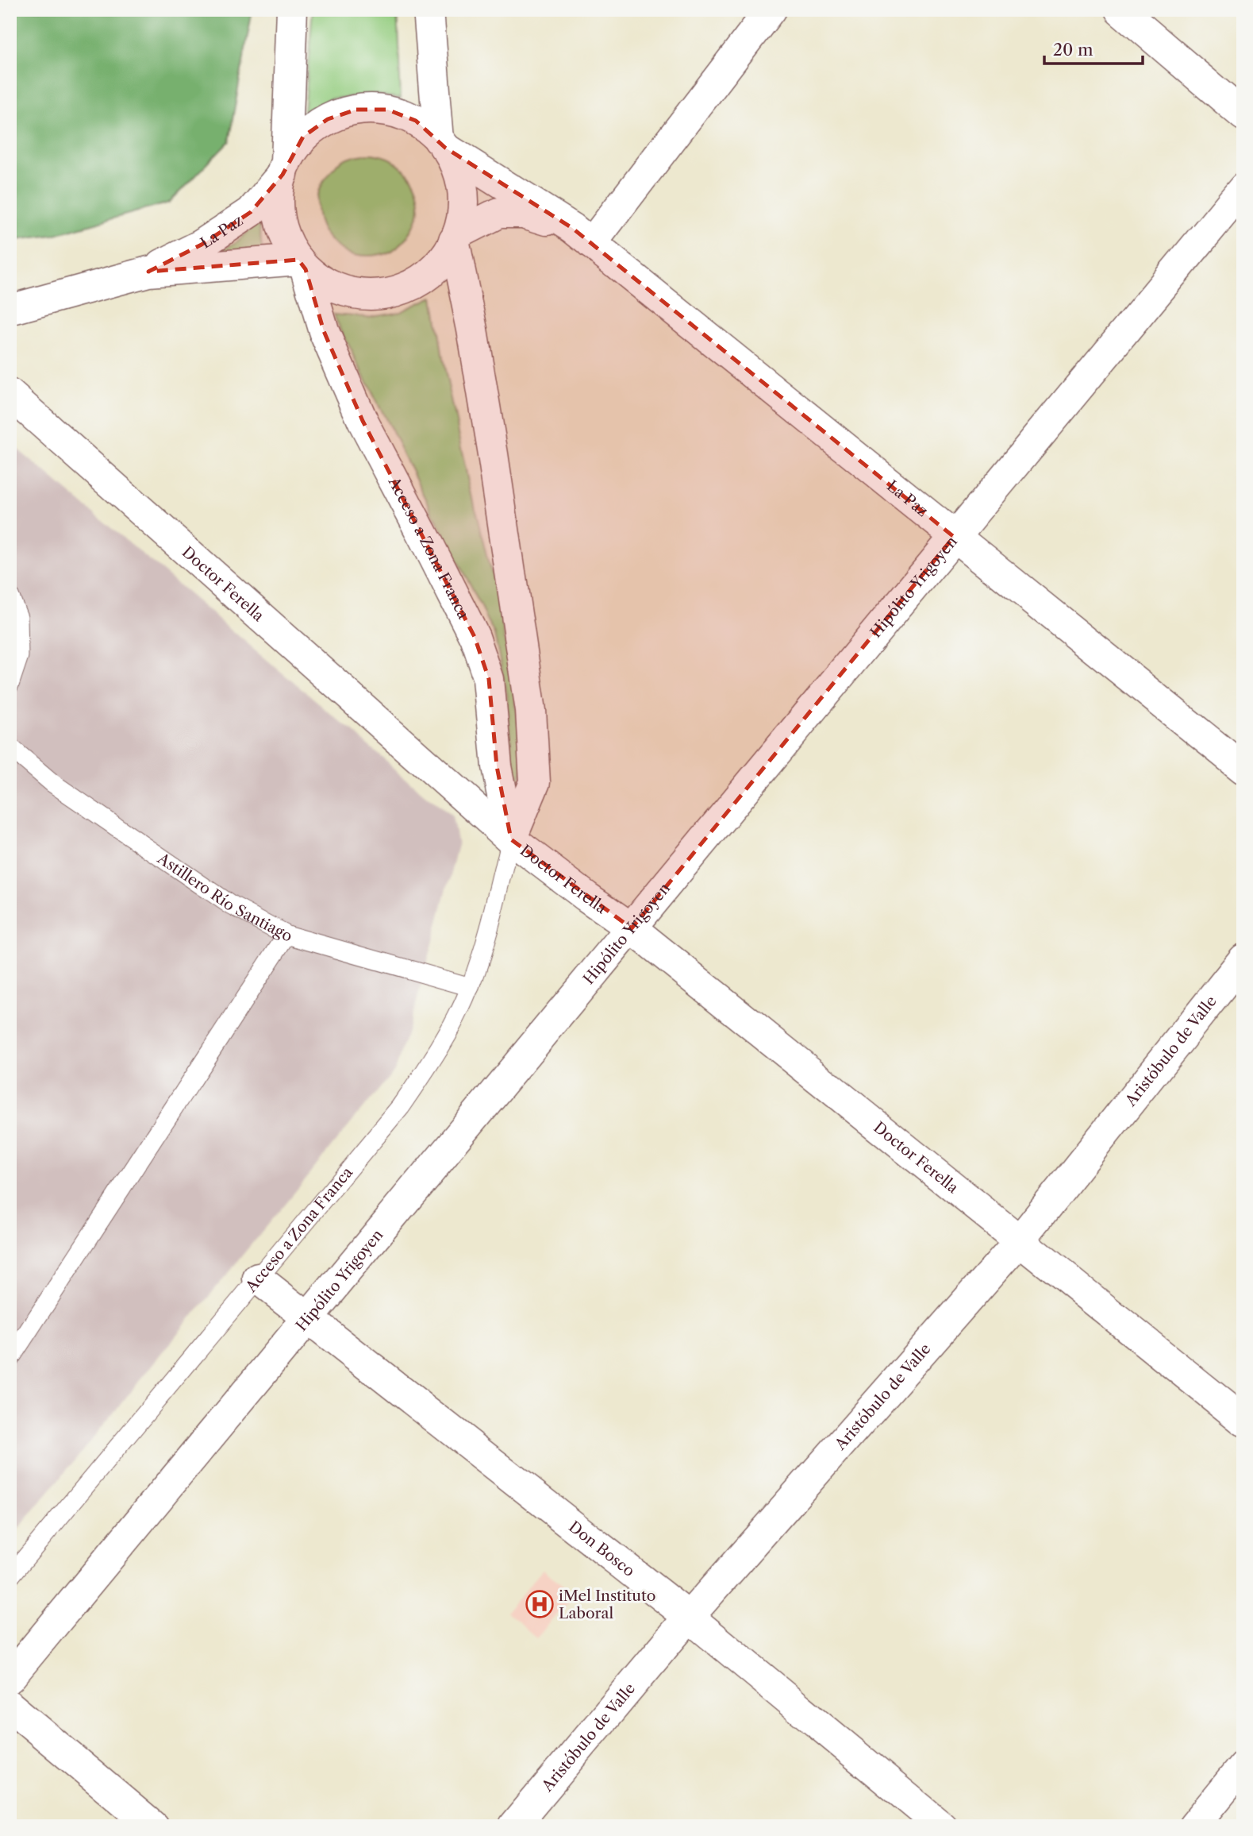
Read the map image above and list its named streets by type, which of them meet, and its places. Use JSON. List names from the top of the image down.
{
  "streets": {
    "street": [
      "La Paz",
      "Acceso a Zona Franca",
      "Doctor Ferella",
      "Hipólito Yrigoyen",
      "Aristóbulo de Valle",
      "Don Bosco"
    ],
    "lane": ["Astillero Río Santiago"]
  },
  "crossings": [
    ["La Paz", "Acceso a Zona Franca"],
    ["La Paz", "Hipólito Yrigoyen"],
    ["Acceso a Zona Franca", "Doctor Ferella"],
    ["Acceso a Zona Franca", "Astillero Río Santiago"],
    ["Acceso a Zona Franca", "Don Bosco"],
    ["Doctor Ferella", "Hipólito Yrigoyen"],
    ["Doctor Ferella", "Aristóbulo de Valle"],
    ["Hipólito Yrigoyen", "Don Bosco"],
    ["Aristóbulo de Valle", "Don Bosco"]
  ],
  "places": {
    "hospital": ["iMel Instituto Laboral"]
  },
  "scale_bar": "20 m"
}
